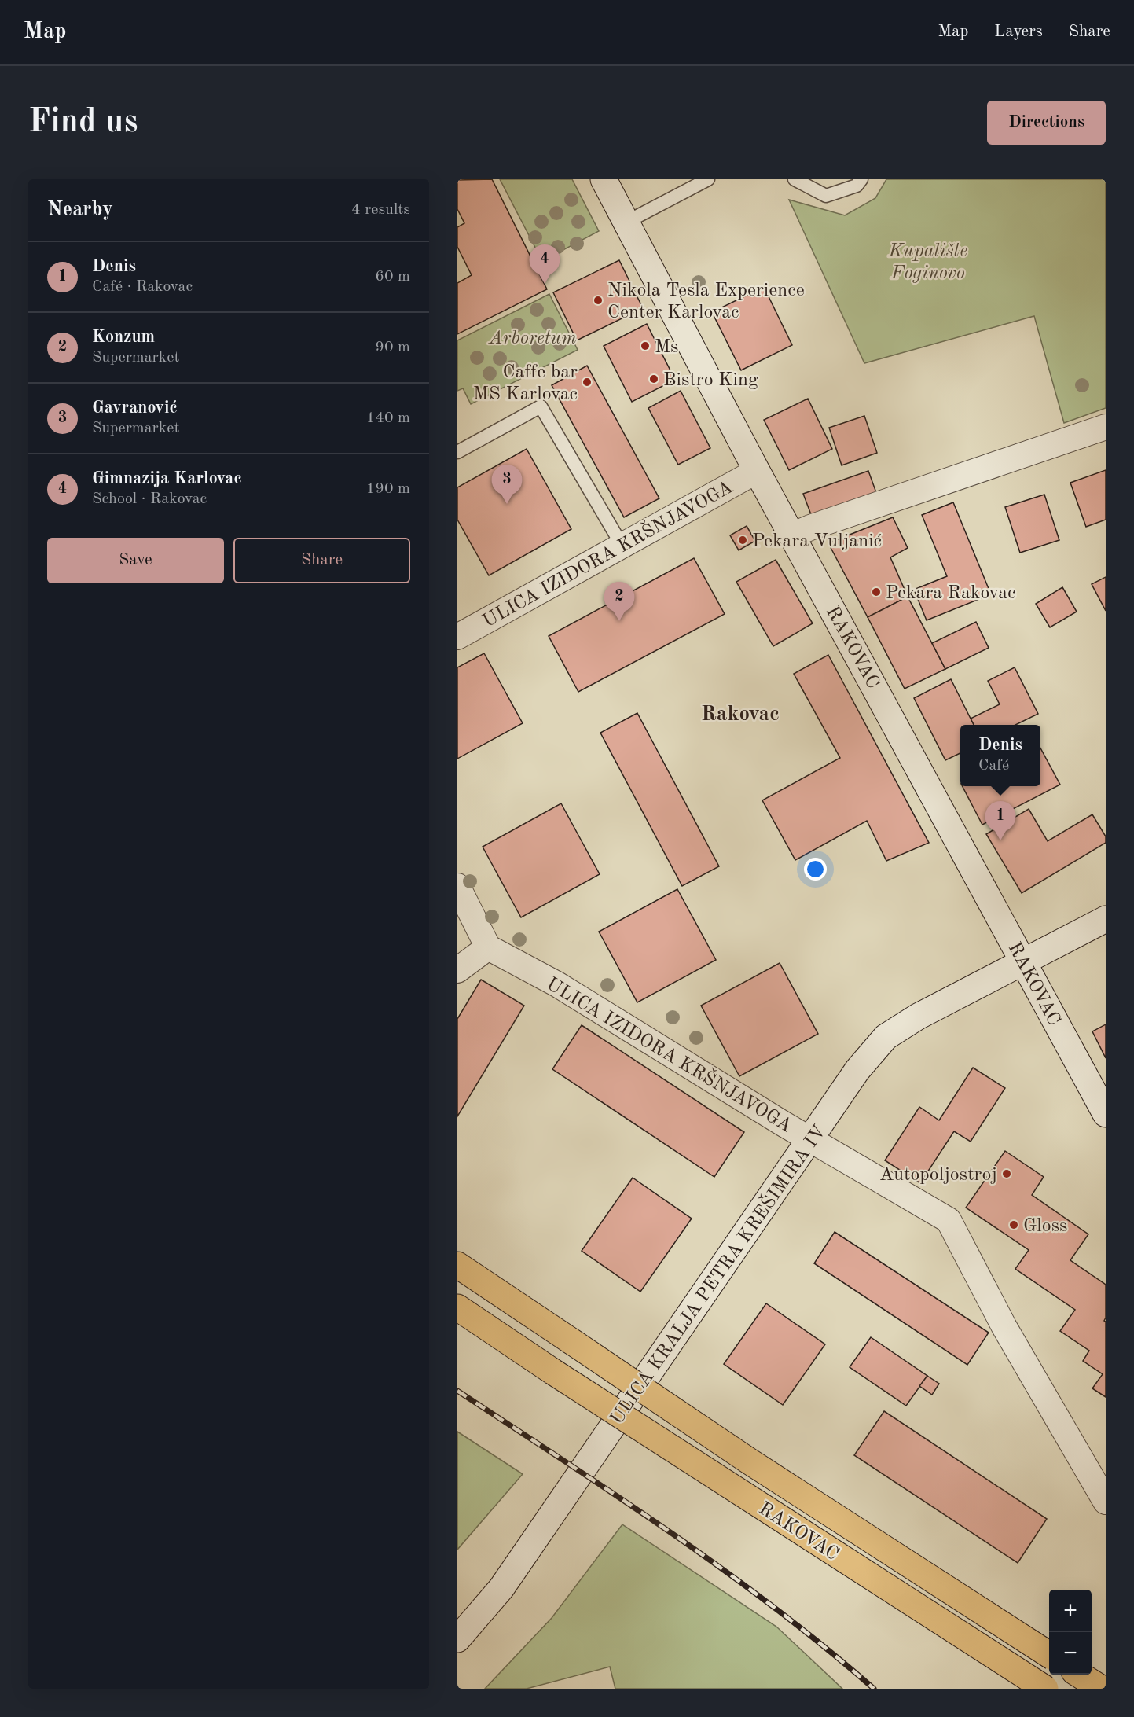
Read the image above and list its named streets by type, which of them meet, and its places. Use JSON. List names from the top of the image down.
{
  "streets": {
    "highway": ["RAKOVAC"],
    "main road": ["ULICA KRALJA PETRA KREŠIMIRA IV"],
    "street": ["ULICA IZIDORA KRŠNJAVOGA"]
  },
  "crossings": [
    ["ULICA IZIDORA KRŠNJAVOGA", "RAKOVAC"],
    ["ULICA IZIDORA KRŠNJAVOGA", "ULICA KRALJA PETRA KREŠIMIRA IV"],
    ["RAKOVAC", "ULICA KRALJA PETRA KREŠIMIRA IV"]
  ],
  "districts": ["Rakovac"],
  "parks": ["Kupalište Foginovo", "Arboretum"],
  "places": [
    "Nikola Tesla Experience Center Karlovac",
    "Ms",
    "Bistro King",
    "Caffe bar MS Karlovac",
    "Pekara Vuljanić",
    "Pekara Rakovac",
    "Autopoljostroj",
    "Gloss"
  ],
  "page": {
    "header": "Map",
    "nav": ["Map", "Layers", "Share"],
    "buttons": [
      "Directions",
      ["Save", "Share"]
    ],
    "title": "Find us",
    "heading": ["Nearby", "4 results"],
    "list": [
      {
        "mark": "1",
        "name": "Denis",
        "note": "Café · Rakovac",
        "value": "60 m"
      },
      {
        "mark": "2",
        "name": "Konzum",
        "note": "Supermarket",
        "value": "90 m"
      },
      {
        "mark": "3",
        "name": "Gavranović",
        "note": "Supermarket",
        "value": "140 m"
      },
      {
        "mark": "4",
        "name": "Gimnazija Karlovac",
        "note": "School · Rakovac",
        "value": "190 m"
      }
    ],
    "pins": [
      "4",
      "3",
      "2",
      "1"
    ],
    "popup": ["Denis", "Café"],
    "map_buttons": ["+", "−"]
  }
}
